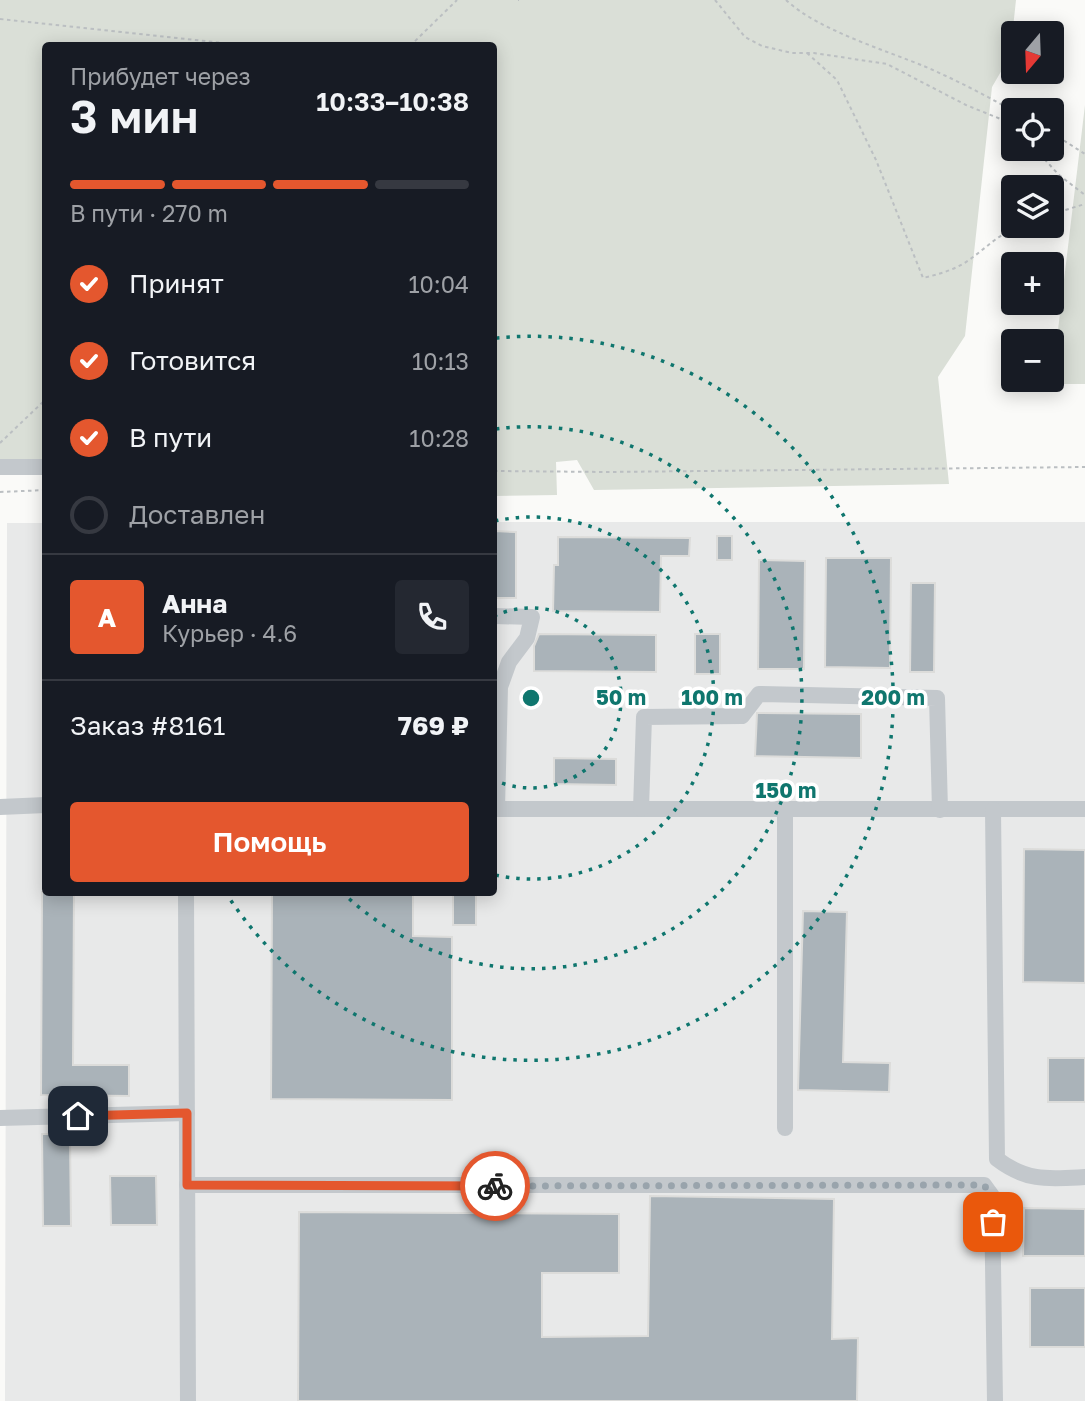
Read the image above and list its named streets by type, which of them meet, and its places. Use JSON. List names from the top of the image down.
{
  "north": "bottom",
  "page": {
    "map_buttons": ["+", "−"],
    "heading": ["3 мин", "Прибудет через", "10:33–10:38"],
    "panel": [
      "Анна",
      "Курьер · 4.6",
      "Заказ #8161",
      "769 ₽"
    ],
    "bar": "В пути · 270 m",
    "list": [
      ["Принят", "10:04"],
      ["Готовится", "10:13"],
      ["В пути", "10:28"],
      "Доставлен"
    ],
    "round": "А",
    "buttons": "Помощь"
  },
  "rings": [
    "50 m",
    "100 m",
    "200 m",
    "150 m"
  ]
}
